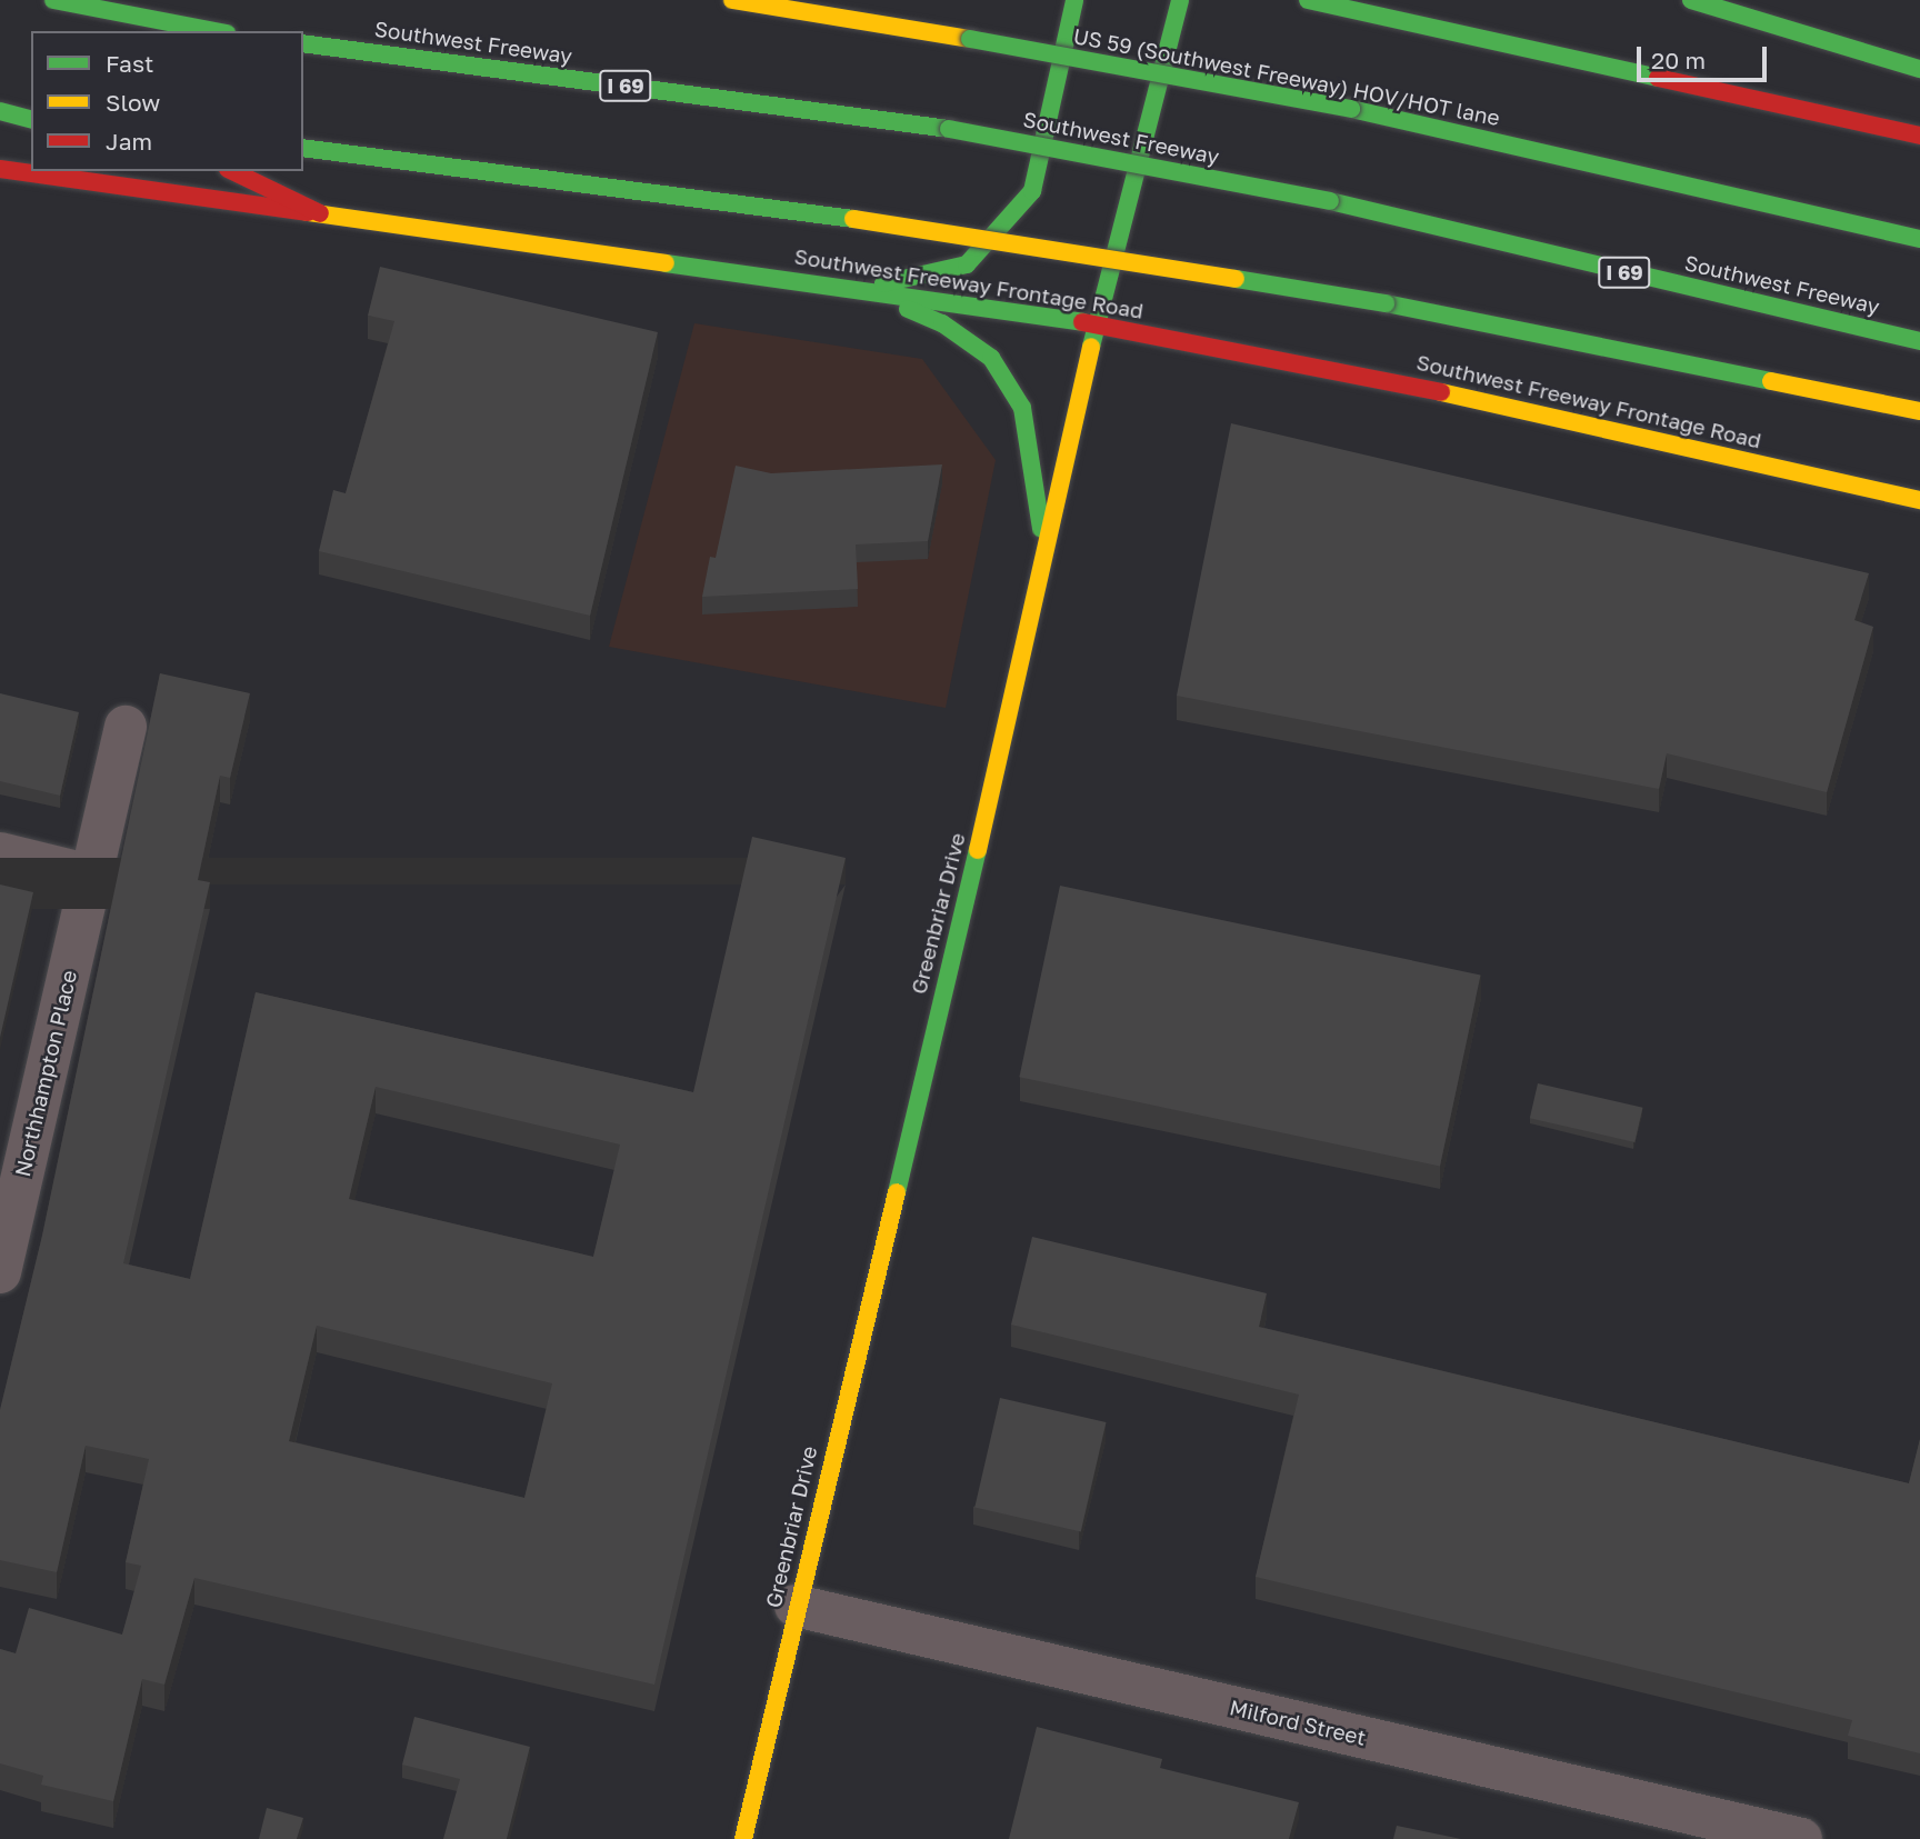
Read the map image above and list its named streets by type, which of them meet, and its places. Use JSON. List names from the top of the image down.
{
  "streets": {
    "main road": [
      "Southwest Freeway",
      "US 59 (Southwest Freeway) HOV/HOT lane",
      "I 69",
      "Southwest Freeway Frontage Road",
      "Greenbriar Drive"
    ],
    "street": ["Northhampton Place", "Milford Street"]
  },
  "crossings": [
    ["Southwest Freeway Frontage Road", "Greenbriar Drive"],
    ["Greenbriar Drive", "Milford Street"]
  ],
  "legend": ["Fast", "Slow", "Jam"],
  "scale_bar": "20 m"
}
